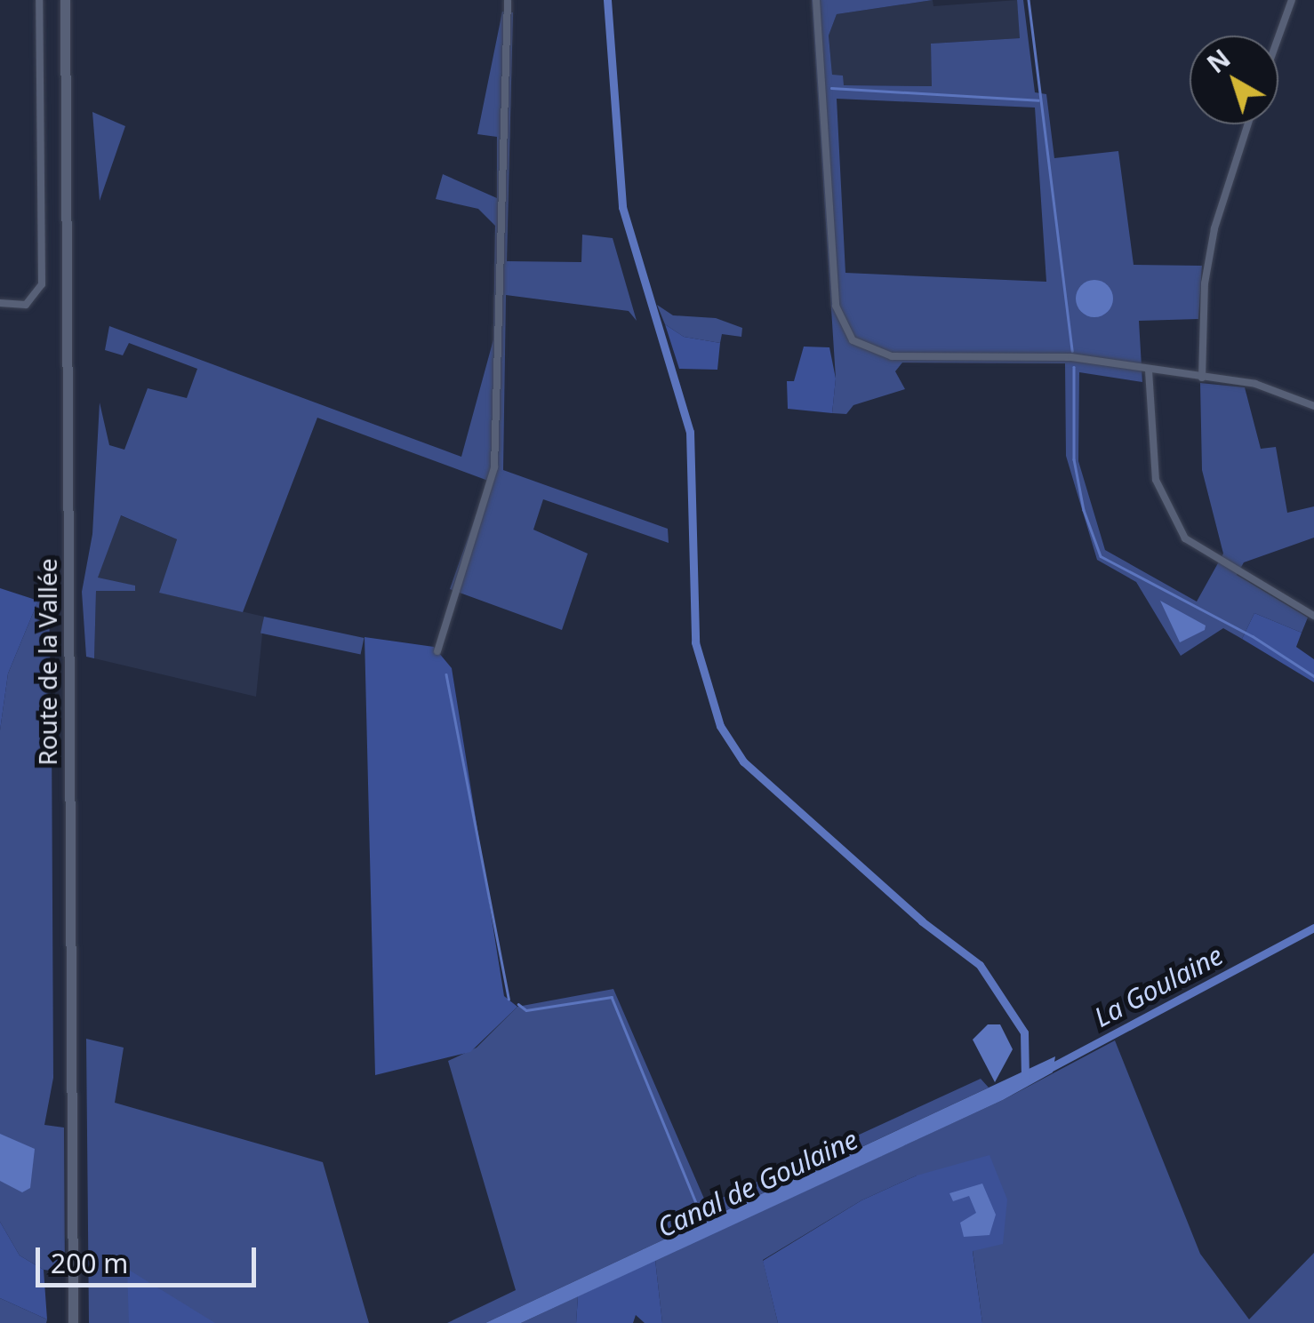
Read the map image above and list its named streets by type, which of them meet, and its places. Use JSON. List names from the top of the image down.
{
  "streets": {
    "main road": ["Route de la Vallée"]
  },
  "water": ["La Goulaine", "Canal de Goulaine"],
  "scale_bar": "200 m",
  "north": "top left"
}
